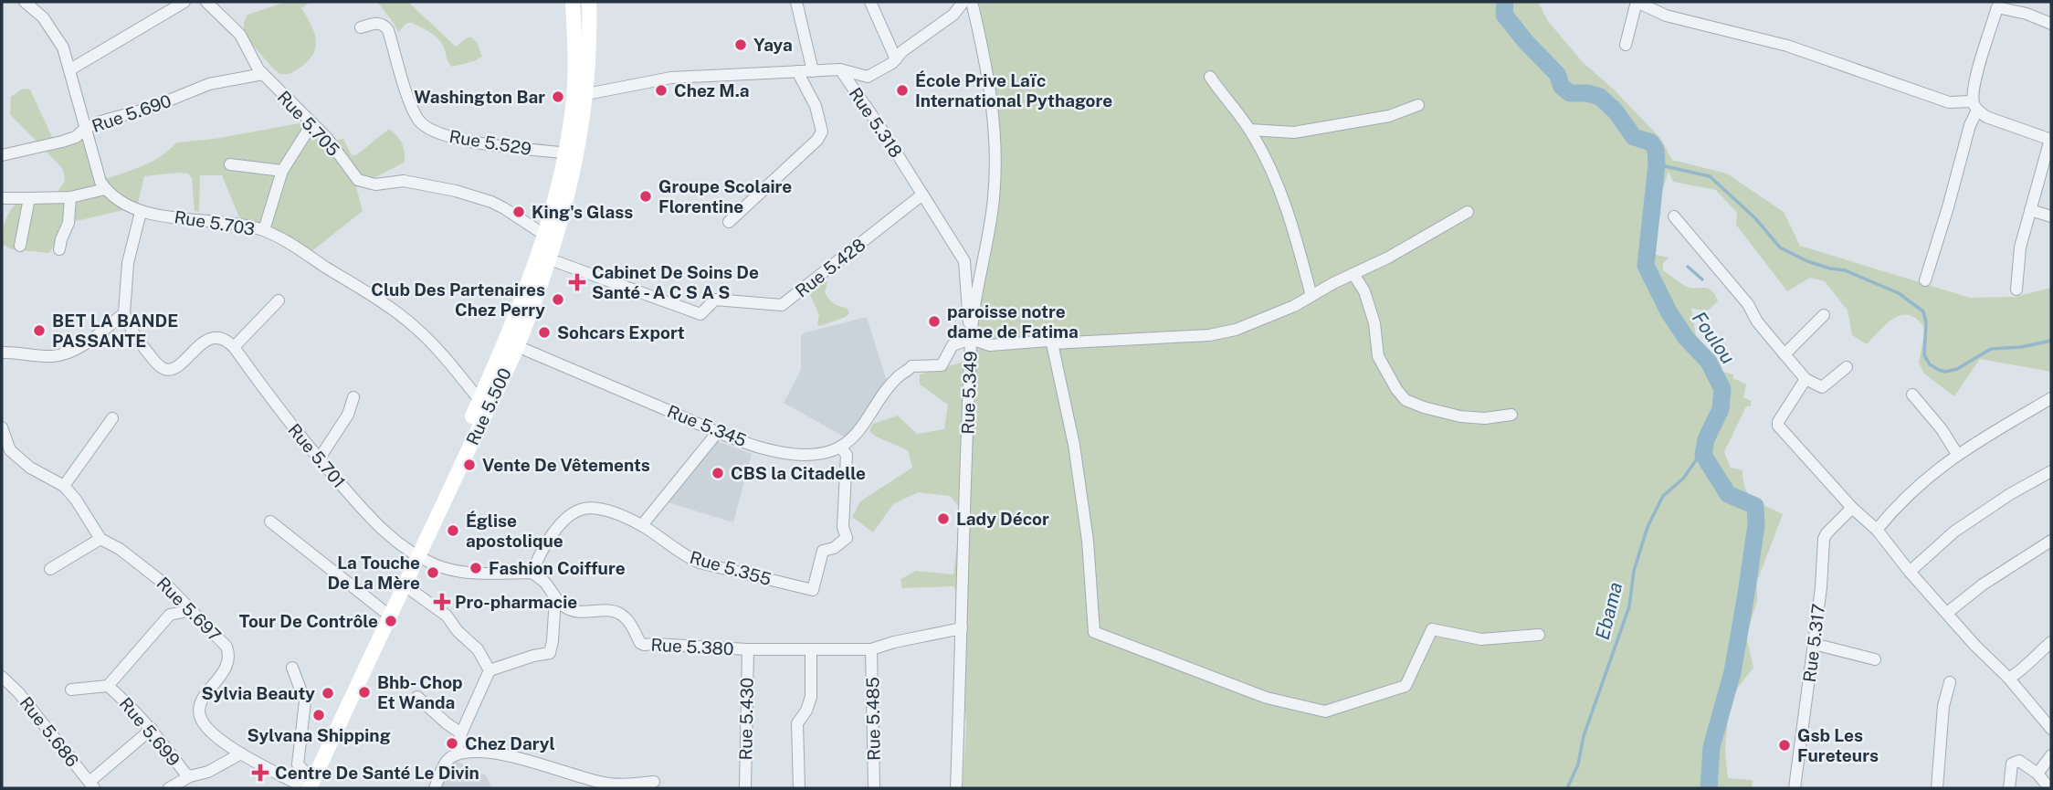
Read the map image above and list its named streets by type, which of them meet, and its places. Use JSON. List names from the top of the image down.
{
  "streets": {
    "main road": ["Rue 5.500"],
    "street": [
      "Rue 5.690",
      "Rue 5.318",
      "Rue 5.705",
      "Rue 5.529",
      "Rue 5.703",
      "Rue 5.428",
      "Rue 5.349",
      "Rue 5.345",
      "Rue 5.701",
      "Rue 5.355",
      "Rue 5.697",
      "Rue 5.317",
      "Rue 5.380",
      "Rue 5.430",
      "Rue 5.485",
      "Rue 5.686",
      "Rue 5.699"
    ]
  },
  "crossings": [
    ["Rue 5.690", "Rue 5.705"],
    ["Rue 5.318", "Rue 5.428"],
    ["Rue 5.318", "Rue 5.349"],
    ["Rue 5.318", "Rue 5.500"],
    ["Rue 5.705", "Rue 5.500"],
    ["Rue 5.529", "Rue 5.500"],
    ["Rue 5.703", "Rue 5.500"],
    ["Rue 5.428", "Rue 5.500"],
    ["Rue 5.349", "Rue 5.380"],
    ["Rue 5.500", "Rue 5.345"],
    ["Rue 5.500", "Rue 5.701"],
    ["Rue 5.500", "Rue 5.697"],
    ["Rue 5.345", "Rue 5.355"],
    ["Rue 5.355", "Rue 5.380"],
    ["Rue 5.380", "Rue 5.430"],
    ["Rue 5.380", "Rue 5.485"]
  ],
  "water": ["Foulou", "Ebama"],
  "places": {
    "other": [
      "Yaya",
      "Chez M.a",
      "École Prive Laïc International Pythagore",
      "Washington Bar",
      "Groupe Scolaire Florentine",
      "King's Glass",
      "Club Des Partenaires Chez Perry",
      "paroisse notre dame de Fatima",
      "BET LA BANDE PASSANTE",
      "Sohcars Export",
      "Vente De Vêtements",
      "CBS la Citadelle",
      "Lady Décor",
      "Église apostolique",
      "Fashion Coiffure",
      "La Touche De La Mère",
      "Tour De Contrôle",
      "Bhb- Chop Et Wanda",
      "Sylvia Beauty",
      "Sylvana Shipping",
      "Chez Daryl",
      "Gsb Les Fureteurs"
    ],
    "health": ["Cabinet De Soins De Santé - A C S A S", "Pro-pharmacie", "Centre De Santé Le Divin"]
  }
}
